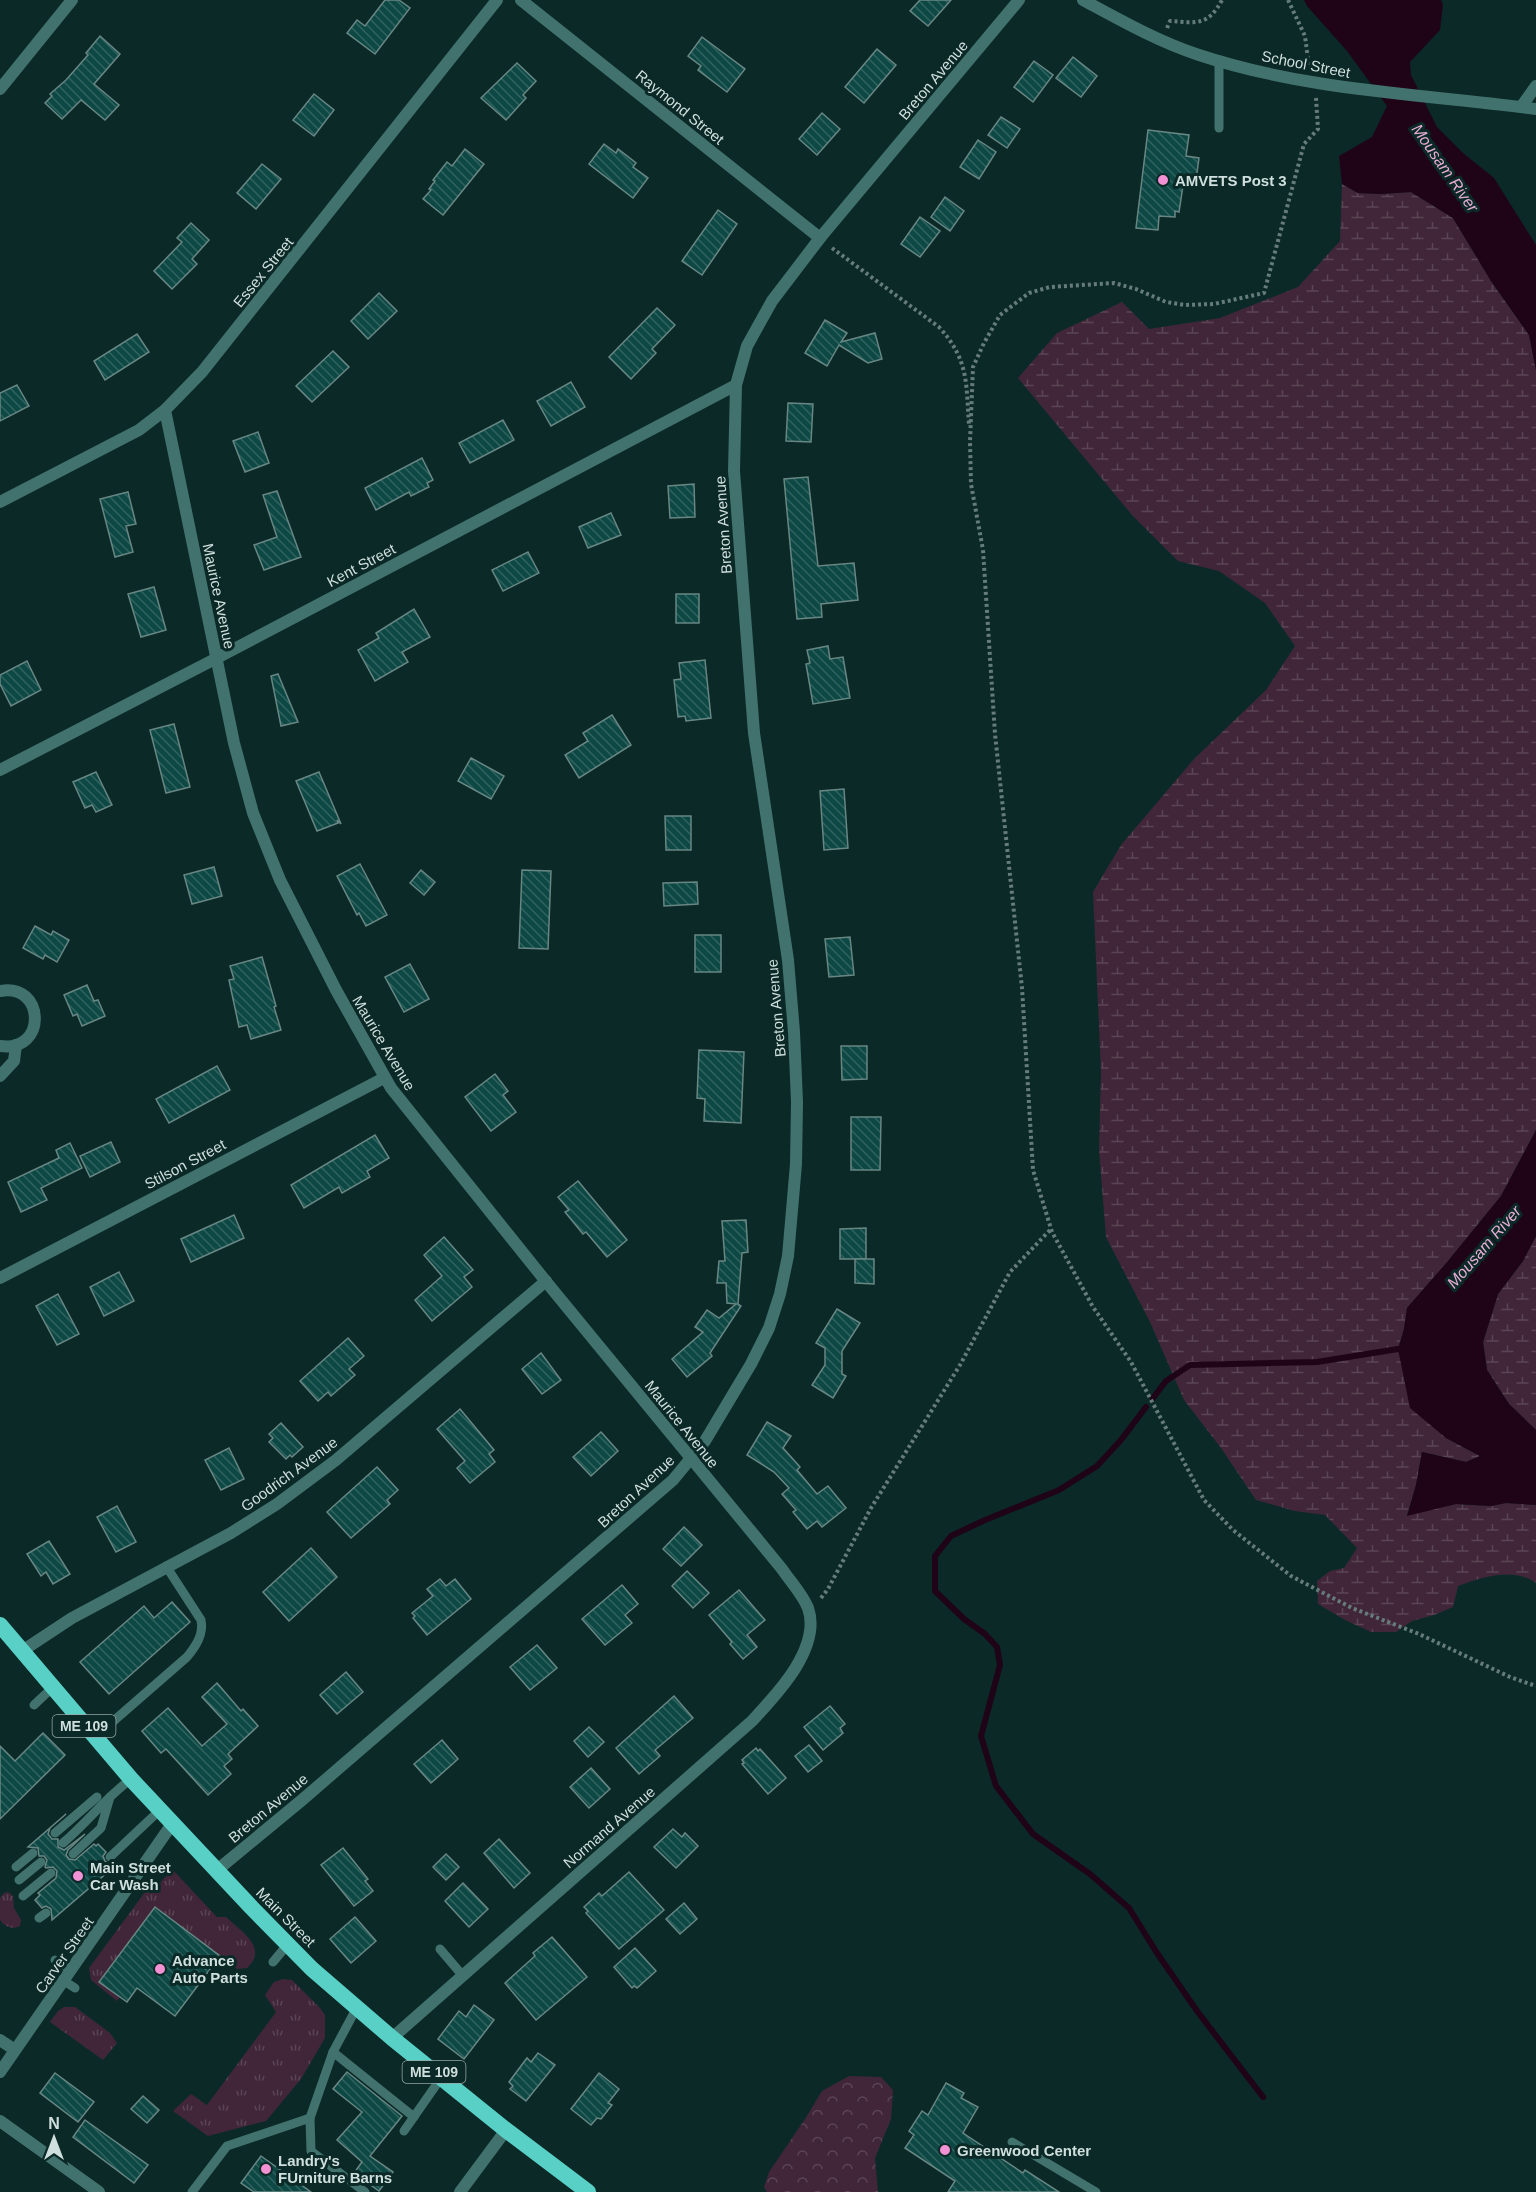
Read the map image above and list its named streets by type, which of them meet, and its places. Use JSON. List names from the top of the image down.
{
  "streets": {
    "highway": ["ME 109", "Main Street"],
    "street": [
      "School Street",
      "Breton Avenue",
      "Raymond Street",
      "Essex Street",
      "Kent Street",
      "Maurice Avenue",
      "Stilson Street",
      "Goodrich Avenue",
      "Normand Avenue",
      "Carver Street"
    ]
  },
  "crossings": [
    ["Breton Avenue", "Raymond Street"],
    ["Breton Avenue", "Kent Street"],
    ["Breton Avenue", "Maurice Avenue"],
    ["Breton Avenue", "Main Street"],
    ["Essex Street", "Maurice Avenue"],
    ["Kent Street", "Maurice Avenue"],
    ["Maurice Avenue", "Stilson Street"],
    ["Maurice Avenue", "Goodrich Avenue"],
    ["Maurice Avenue", "Normand Avenue"],
    ["Goodrich Avenue", "Main Street"],
    ["Normand Avenue", "Main Street"],
    ["Main Street", "Carver Street"]
  ],
  "water": ["Mousam River"],
  "places": [
    "AMVETS Post 3",
    "Main Street Car Wash",
    "Advance Auto Parts",
    "Greenwood Center",
    "Landry's FUrniture Barns"
  ],
  "north": "top"
}
